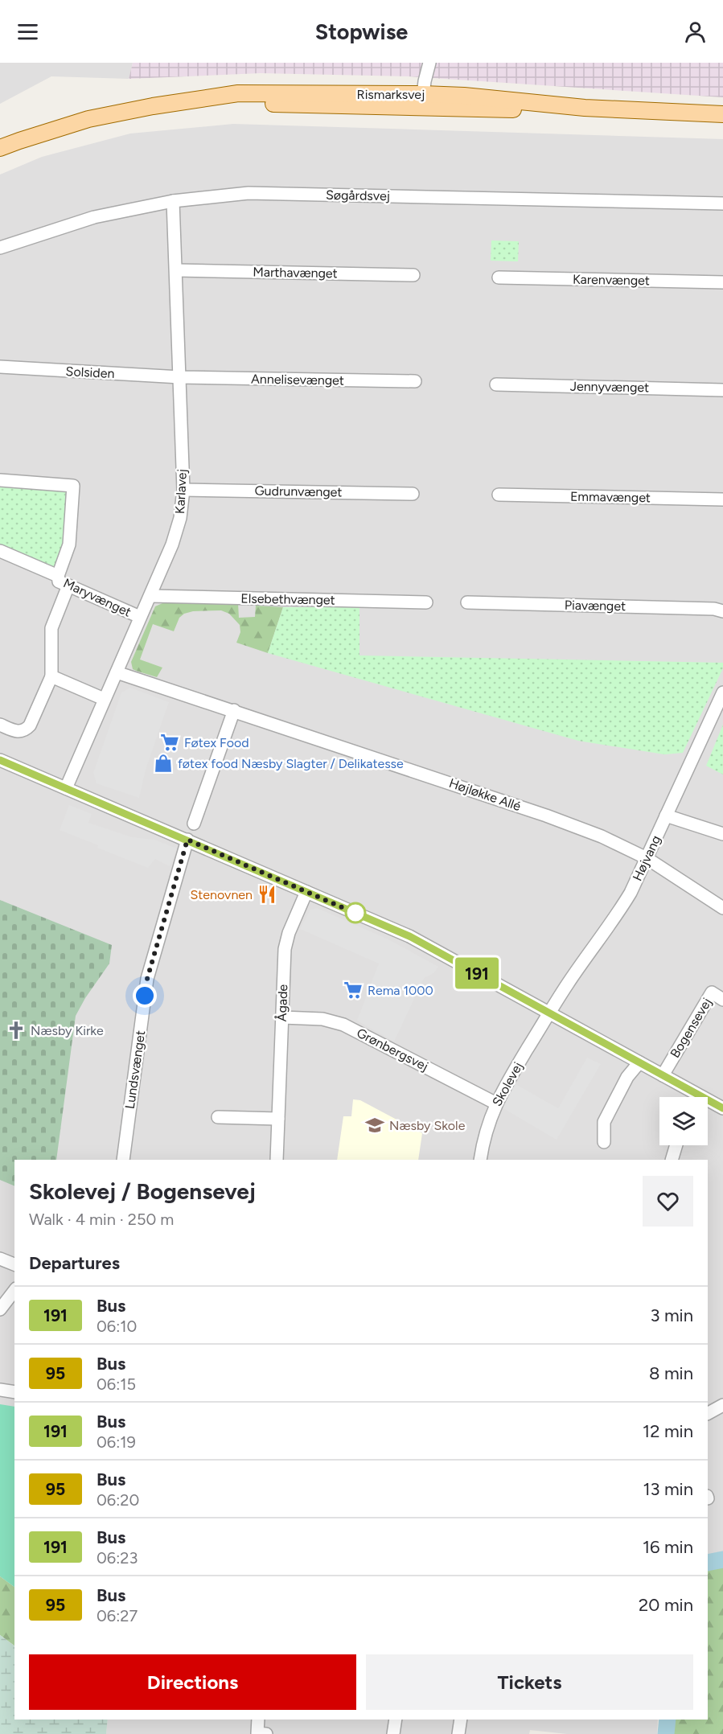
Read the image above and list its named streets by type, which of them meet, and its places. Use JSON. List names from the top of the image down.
{
  "streets": {
    "main road": ["Rismarksvej"],
    "street": [
      "Søgårdsvej",
      "Marthavænget",
      "Karenvænget",
      "Solsiden",
      "Annelisevænget",
      "Jennyvænget",
      "Karlavej",
      "Gudrunvænget",
      "Emmavænget",
      "Maryvænget",
      "Elsebethvænget",
      "Piavænget",
      "Højløkke Allé",
      "Højvang",
      "Ågade",
      "Bogensevej",
      "Grønbergsvej",
      "Lundsvænget",
      "Skolevej"
    ]
  },
  "crossings": [
    ["Søgårdsvej", "Karlavej"],
    ["Marthavænget", "Karlavej"],
    ["Solsiden", "Annelisevænget"],
    ["Solsiden", "Karlavej"],
    ["Annelisevænget", "Karlavej"],
    ["Karlavej", "Gudrunvænget"],
    ["Karlavej", "Maryvænget"],
    ["Karlavej", "Elsebethvænget"],
    ["Karlavej", "Højløkke Allé"],
    ["Højløkke Allé", "Højvang"],
    ["Højvang", "Skolevej"],
    ["Ågade", "Grønbergsvej"],
    ["Grønbergsvej", "Skolevej"]
  ],
  "places": {
    "supermarket": ["Føtex Food", "Rema 1000"],
    "shop": ["føtex food Næsby Slagter / Delikatesse"],
    "restaurant": ["Stenovnen"],
    "church": ["Næsby Kirke"],
    "school or university": ["Næsby Skole"]
  },
  "lines": ["bus line 191"],
  "page": {
    "header": "Stopwise",
    "on_map": "191",
    "heading": [
      ["Skolevej / Bogensevej", "Walk · 4 min · 250 m"],
      "Departures"
    ],
    "list": [
      {
        "mark": "191",
        "name": "Bus",
        "note": "06:10",
        "value": "3 min"
      },
      {
        "mark": "95",
        "name": "Bus",
        "note": "06:15",
        "value": "8 min"
      },
      {
        "mark": "191",
        "name": "Bus",
        "note": "06:19",
        "value": "12 min"
      },
      {
        "mark": "95",
        "name": "Bus",
        "note": "06:20",
        "value": "13 min"
      },
      {
        "mark": "191",
        "name": "Bus",
        "note": "06:23",
        "value": "16 min"
      },
      {
        "mark": "95",
        "name": "Bus",
        "note": "06:27",
        "value": "20 min"
      }
    ],
    "buttons": ["Directions", "Tickets"]
  }
}
